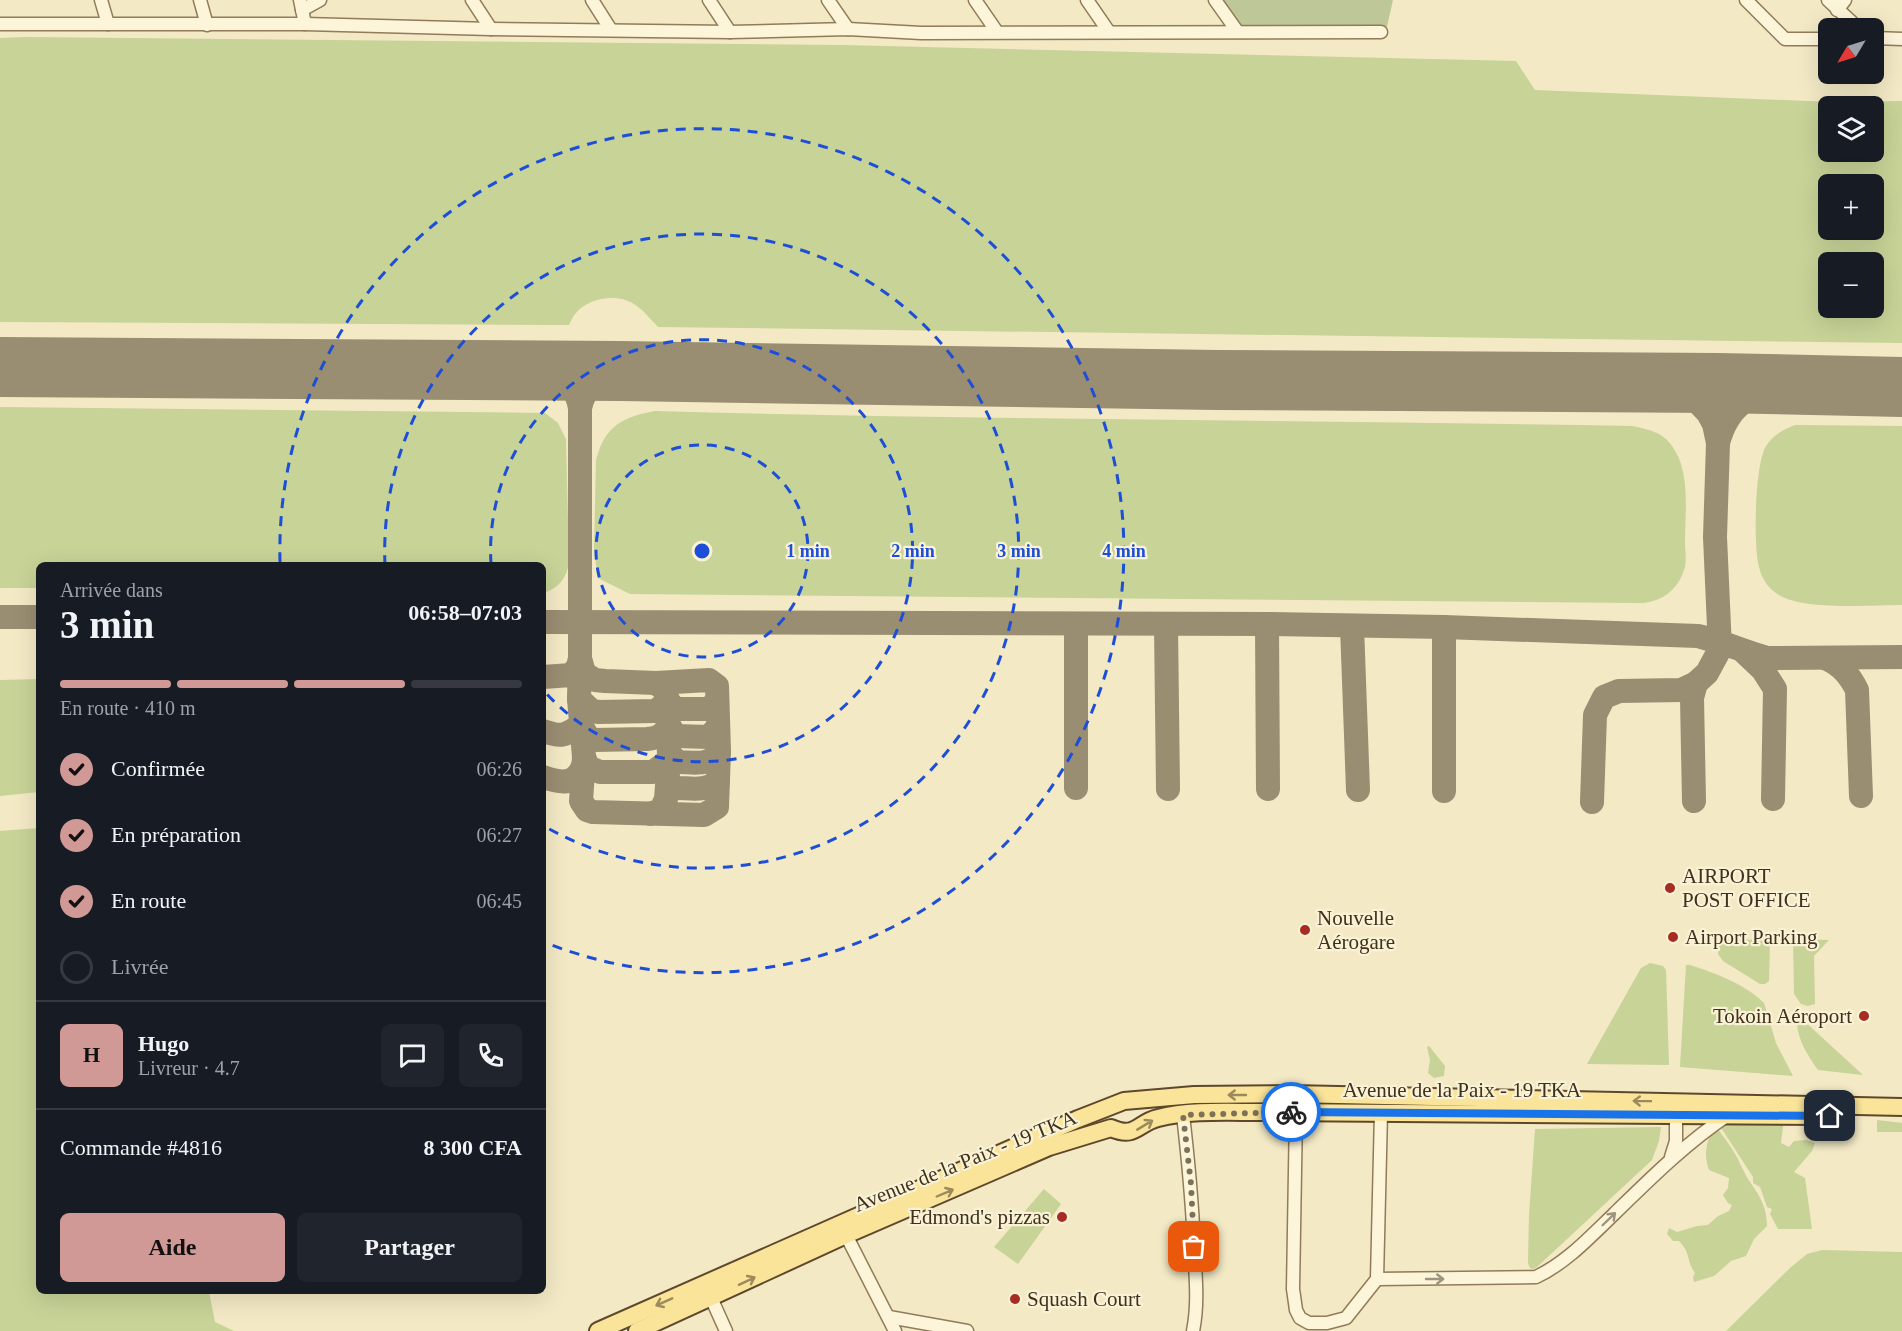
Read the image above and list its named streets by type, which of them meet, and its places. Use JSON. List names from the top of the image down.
{
  "streets": {
    "main road": ["Avenue de la Paix - 19 TKA"]
  },
  "places": [
    "AIRPORT POST OFFICE",
    "Nouvelle Aérogare",
    "Airport Parking",
    "Tokoin Aéroport",
    "Edmond's pizzas",
    "Squash Court"
  ],
  "north": "bottom left",
  "page": {
    "map_buttons": ["+", "−"],
    "heading": ["3 min", "Arrivée dans", "06:58–07:03"],
    "panel": [
      "Hugo",
      "Livreur · 4.7",
      "Commande #4816",
      "8 300 CFA"
    ],
    "bar": "En route · 410 m",
    "list": [
      ["Confirmée", "06:26"],
      ["En préparation", "06:27"],
      ["En route", "06:45"],
      "Livrée"
    ],
    "round": "H",
    "buttons": ["Aide", "Partager"]
  },
  "rings": [
    "1 min",
    "2 min",
    "3 min",
    "4 min"
  ]
}
